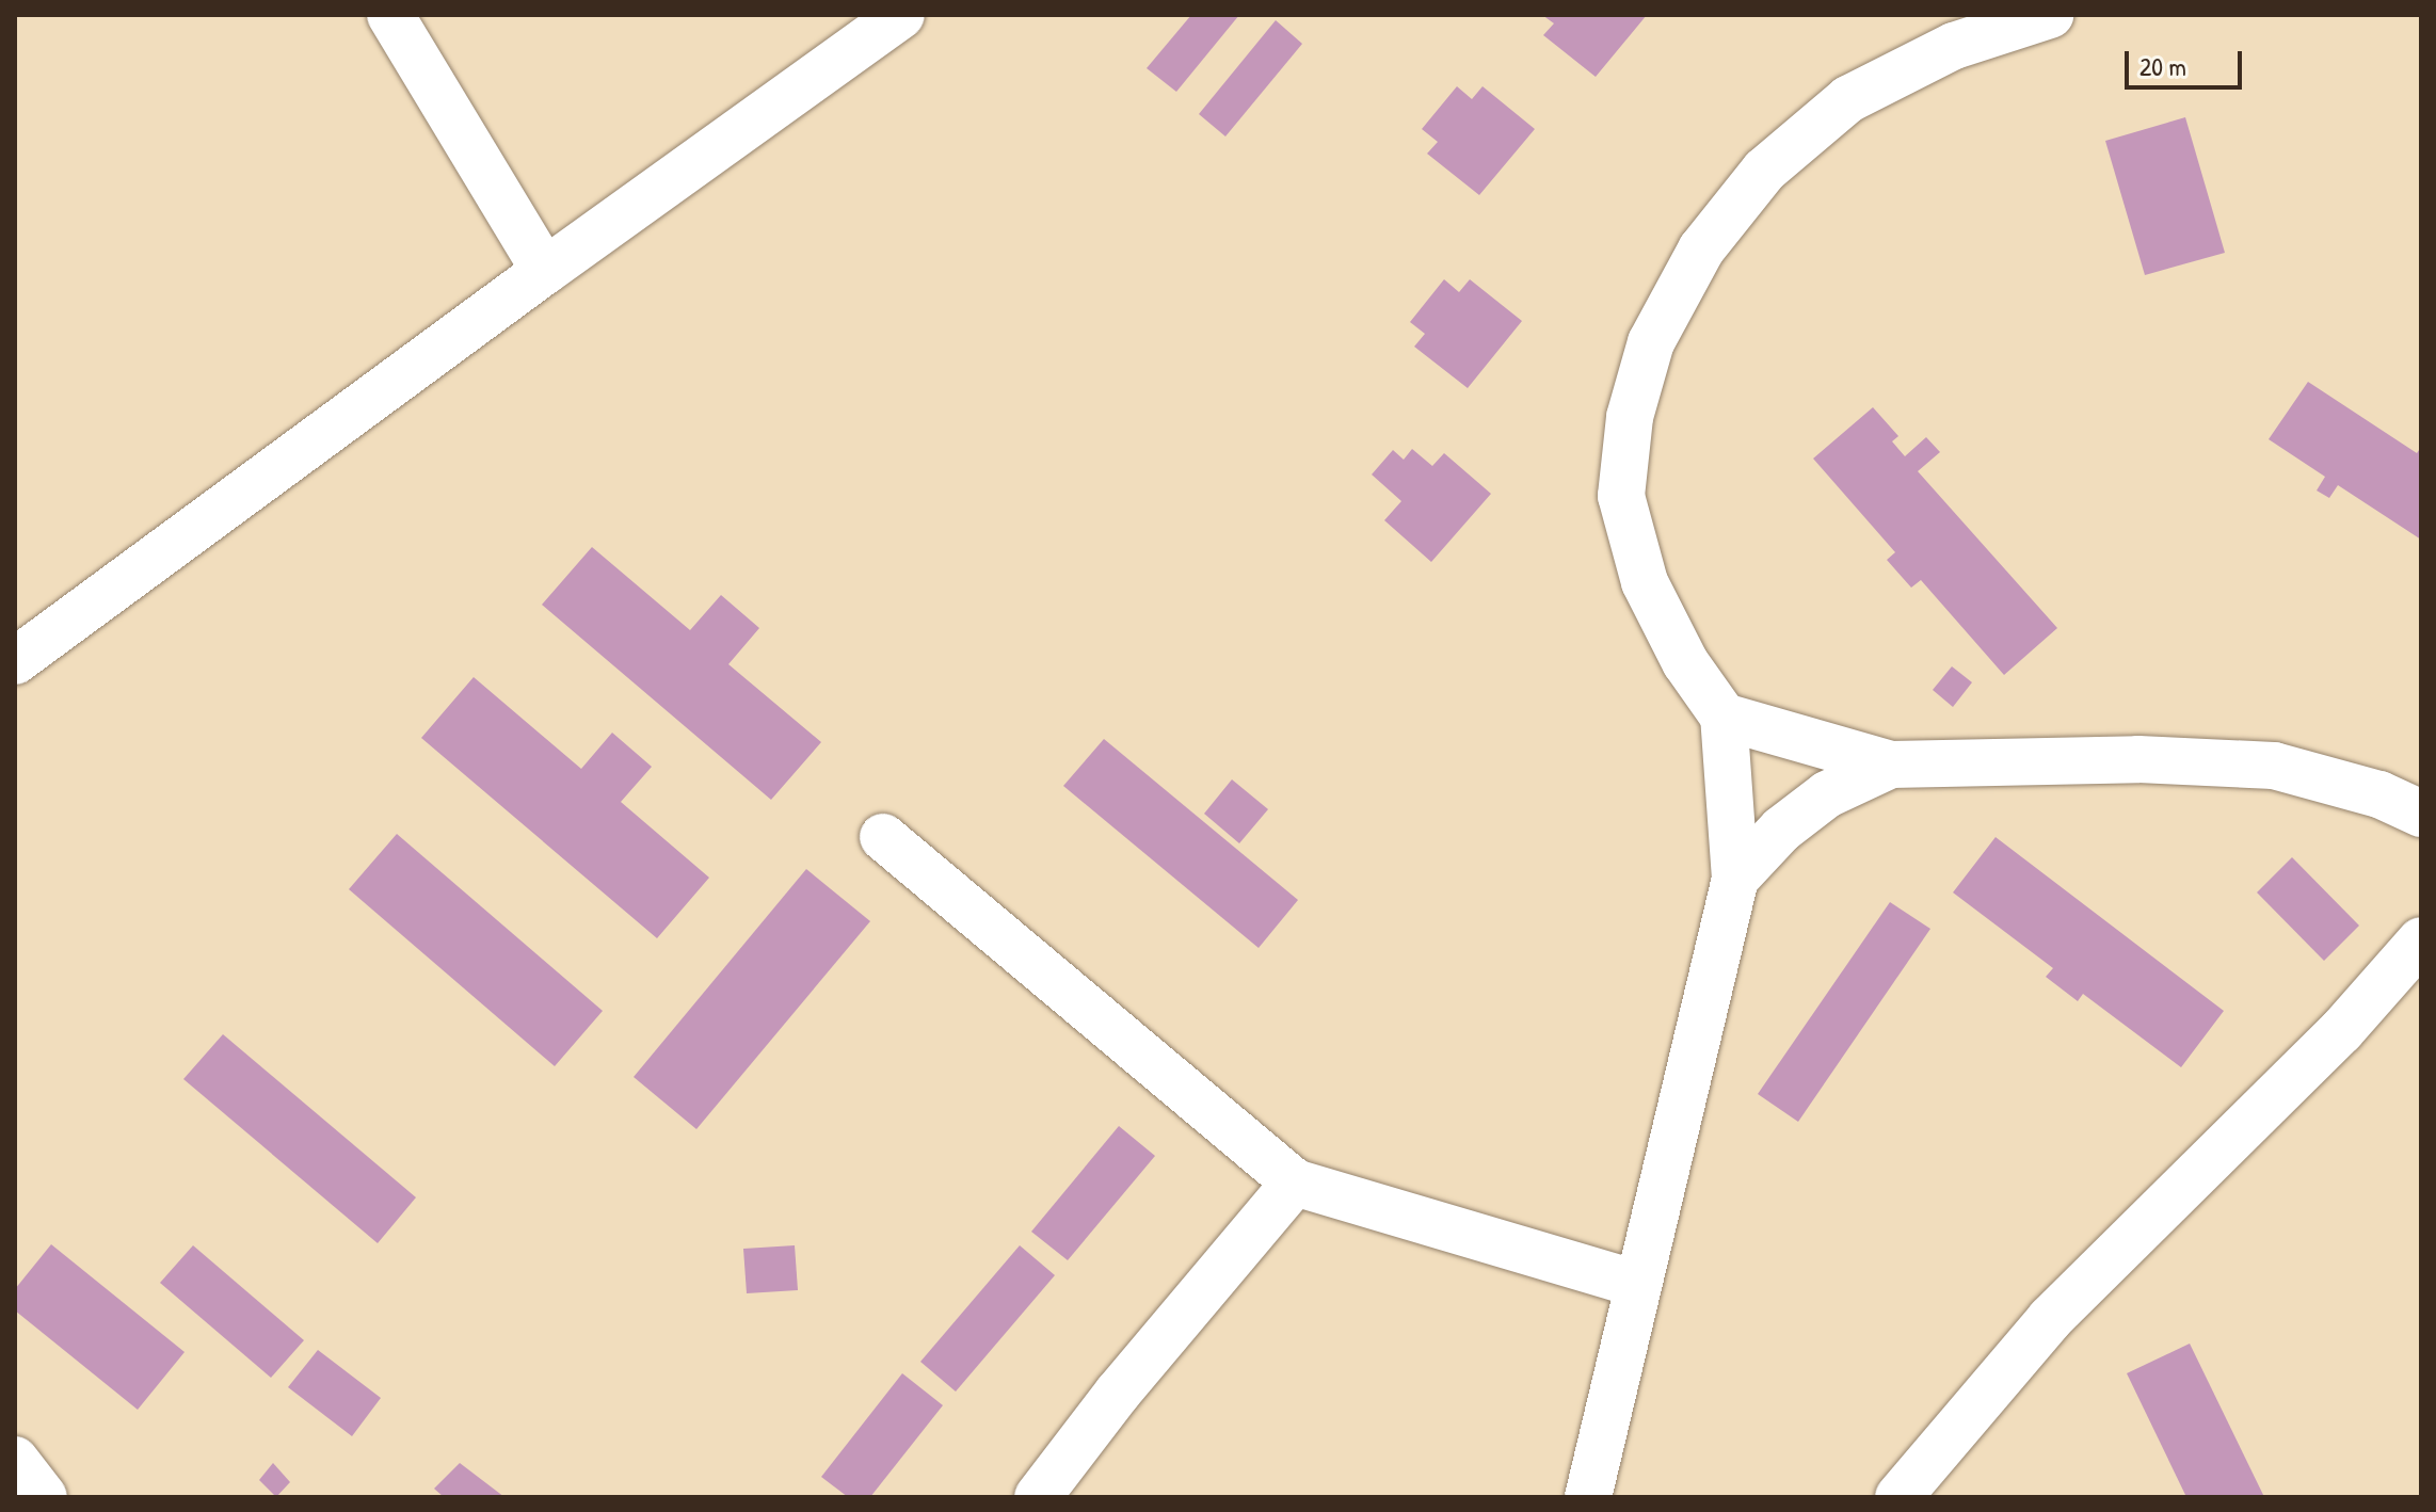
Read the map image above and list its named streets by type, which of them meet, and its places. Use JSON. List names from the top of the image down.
{
  "scale_bar": "20 m"
}
